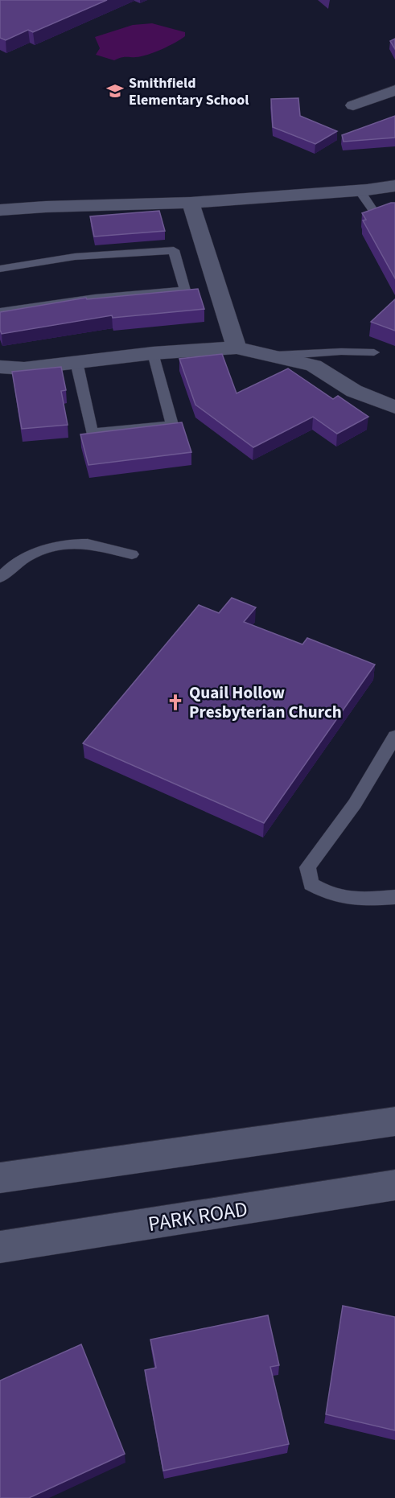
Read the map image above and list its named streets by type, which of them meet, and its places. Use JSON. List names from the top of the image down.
{
  "streets": {
    "street": ["PARK ROAD"]
  },
  "places": {
    "school or university": ["Smithfield Elementary School"],
    "church": ["Quail Hollow Presbyterian Church"]
  }
}
